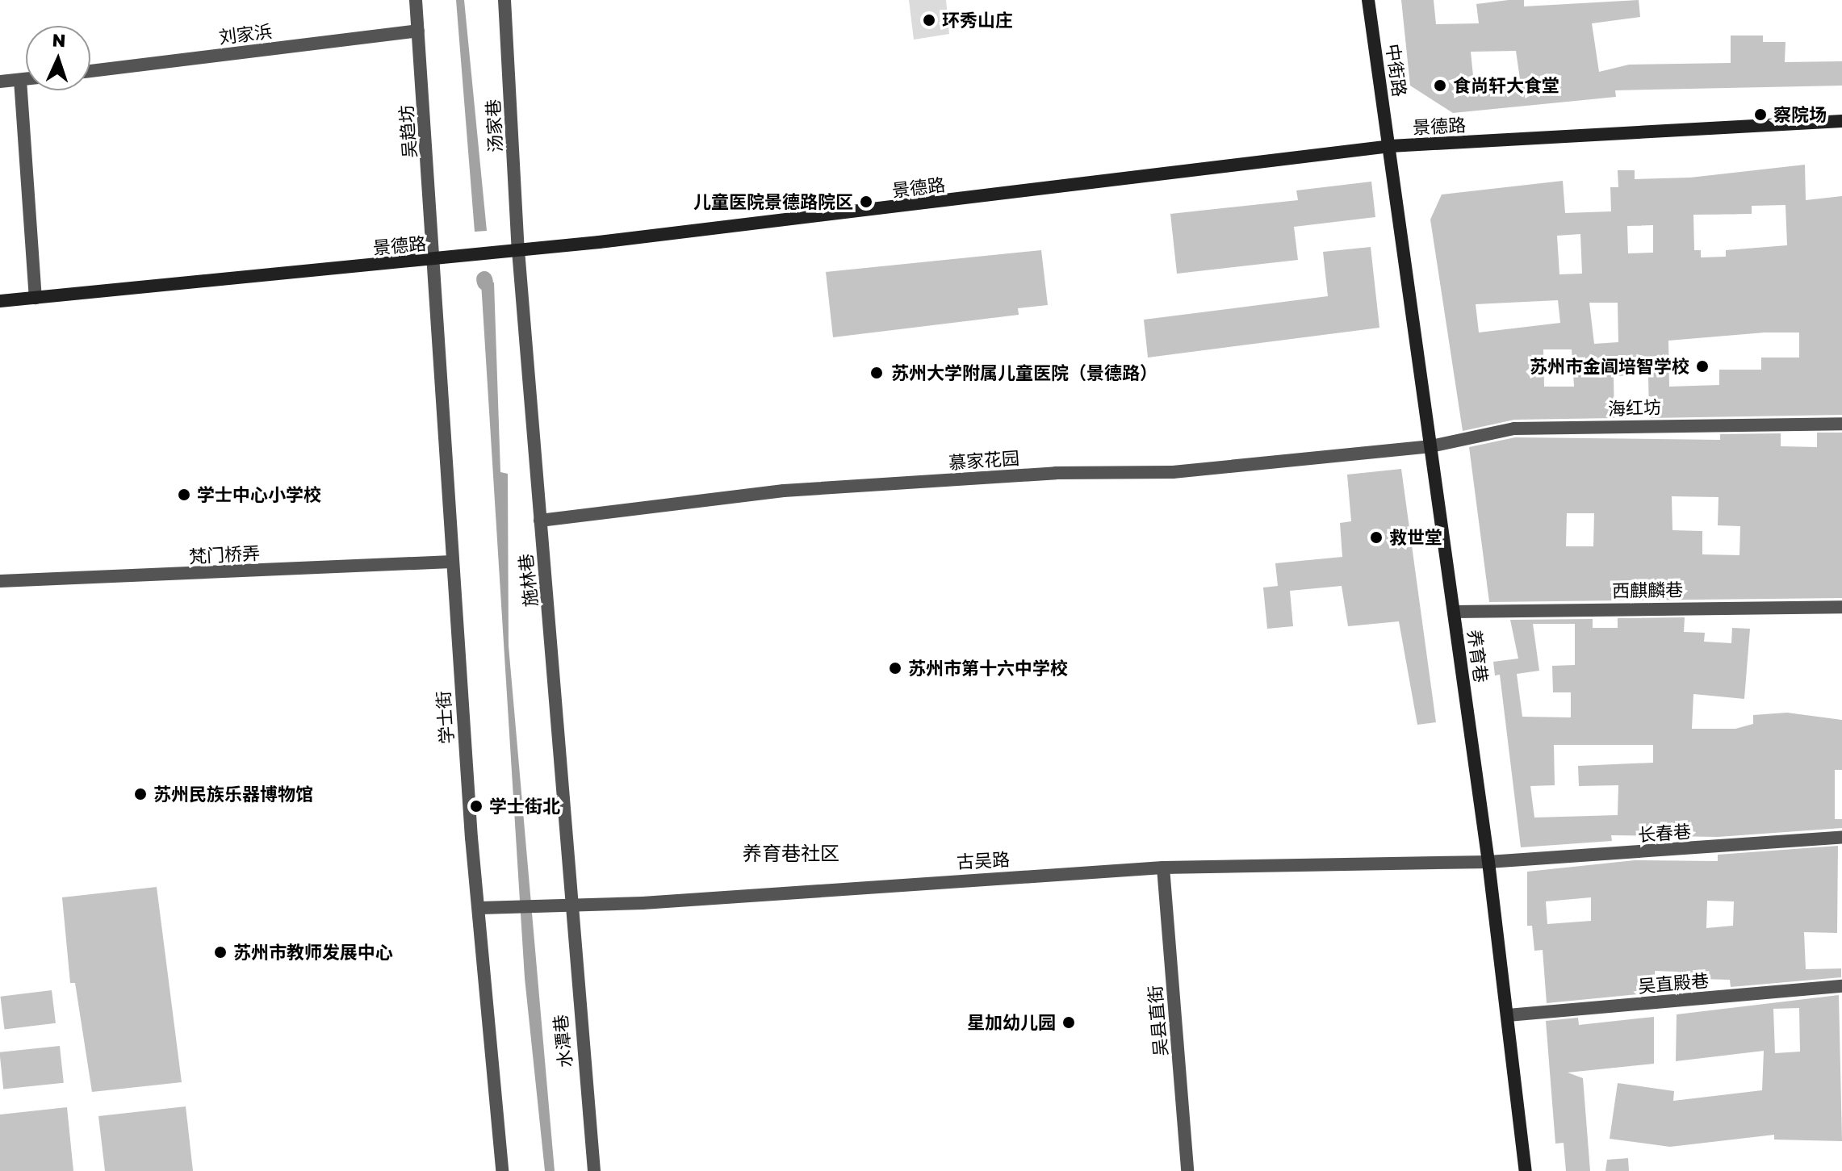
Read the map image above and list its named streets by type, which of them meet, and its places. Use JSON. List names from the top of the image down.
{
  "streets": {
    "main road": ["中街路", "景德路", "养育巷"],
    "street": [
      "刘家浜",
      "汤家巷",
      "吴趋坊",
      "海红坊",
      "慕家花园",
      "梵门桥弄",
      "施林巷",
      "西麒麟巷",
      "学士街",
      "长春巷",
      "古吴路",
      "吴直殿巷",
      "吴县直街",
      "水潭巷"
    ]
  },
  "crossings": [
    ["刘家浜", "吴趋坊"],
    ["中街路", "景德路"],
    ["中街路", "养育巷"],
    ["汤家巷", "景德路"],
    ["汤家巷", "施林巷"],
    ["景德路", "吴趋坊"],
    ["景德路", "施林巷"],
    ["景德路", "养育巷"],
    ["景德路", "学士街"],
    ["吴趋坊", "学士街"],
    ["海红坊", "慕家花园"],
    ["海红坊", "养育巷"],
    ["慕家花园", "施林巷"],
    ["慕家花园", "养育巷"],
    ["梵门桥弄", "学士街"],
    ["施林巷", "古吴路"],
    ["施林巷", "水潭巷"],
    ["西麒麟巷", "养育巷"],
    ["养育巷", "长春巷"],
    ["养育巷", "古吴路"],
    ["养育巷", "吴直殿巷"],
    ["学士街", "古吴路"],
    ["长春巷", "古吴路"],
    ["古吴路", "吴县直街"],
    ["古吴路", "水潭巷"]
  ],
  "districts": ["养育巷社区"],
  "places": [
    "环秀山庄",
    "食尚轩大食堂",
    "察院场",
    "儿童医院景德路院区",
    "苏州市金阊培智学校",
    "苏州大学附属儿童医院（景德路）",
    "学士中心小学校",
    "救世堂",
    "苏州市第十六中学校",
    "苏州民族乐器博物馆",
    "学士街北",
    "苏州市教师发展中心",
    "星加幼儿园"
  ],
  "north": "top"
}
